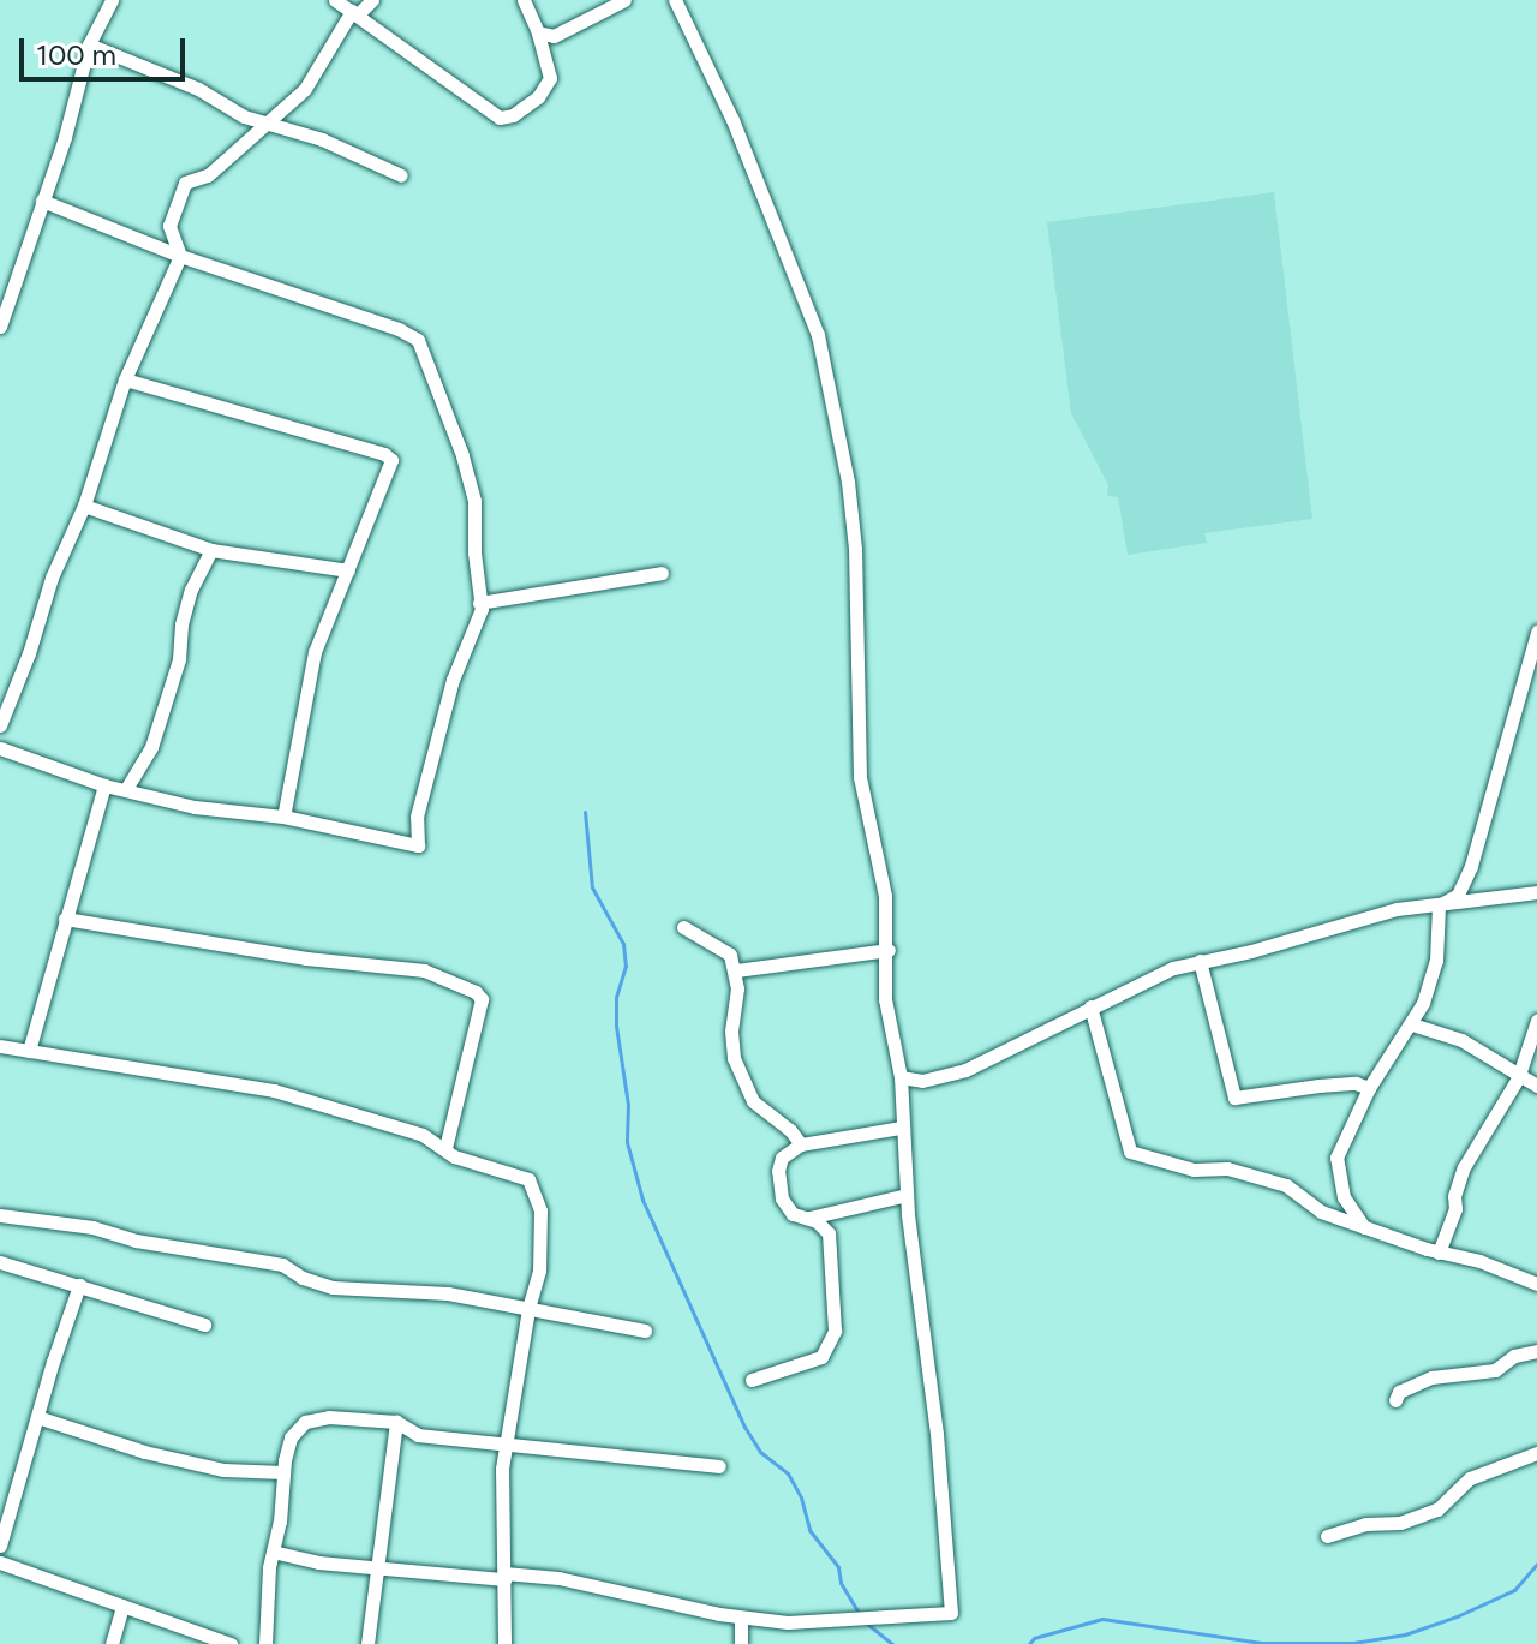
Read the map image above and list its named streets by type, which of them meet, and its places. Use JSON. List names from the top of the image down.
{
  "scale_bar": "100 m"
}
